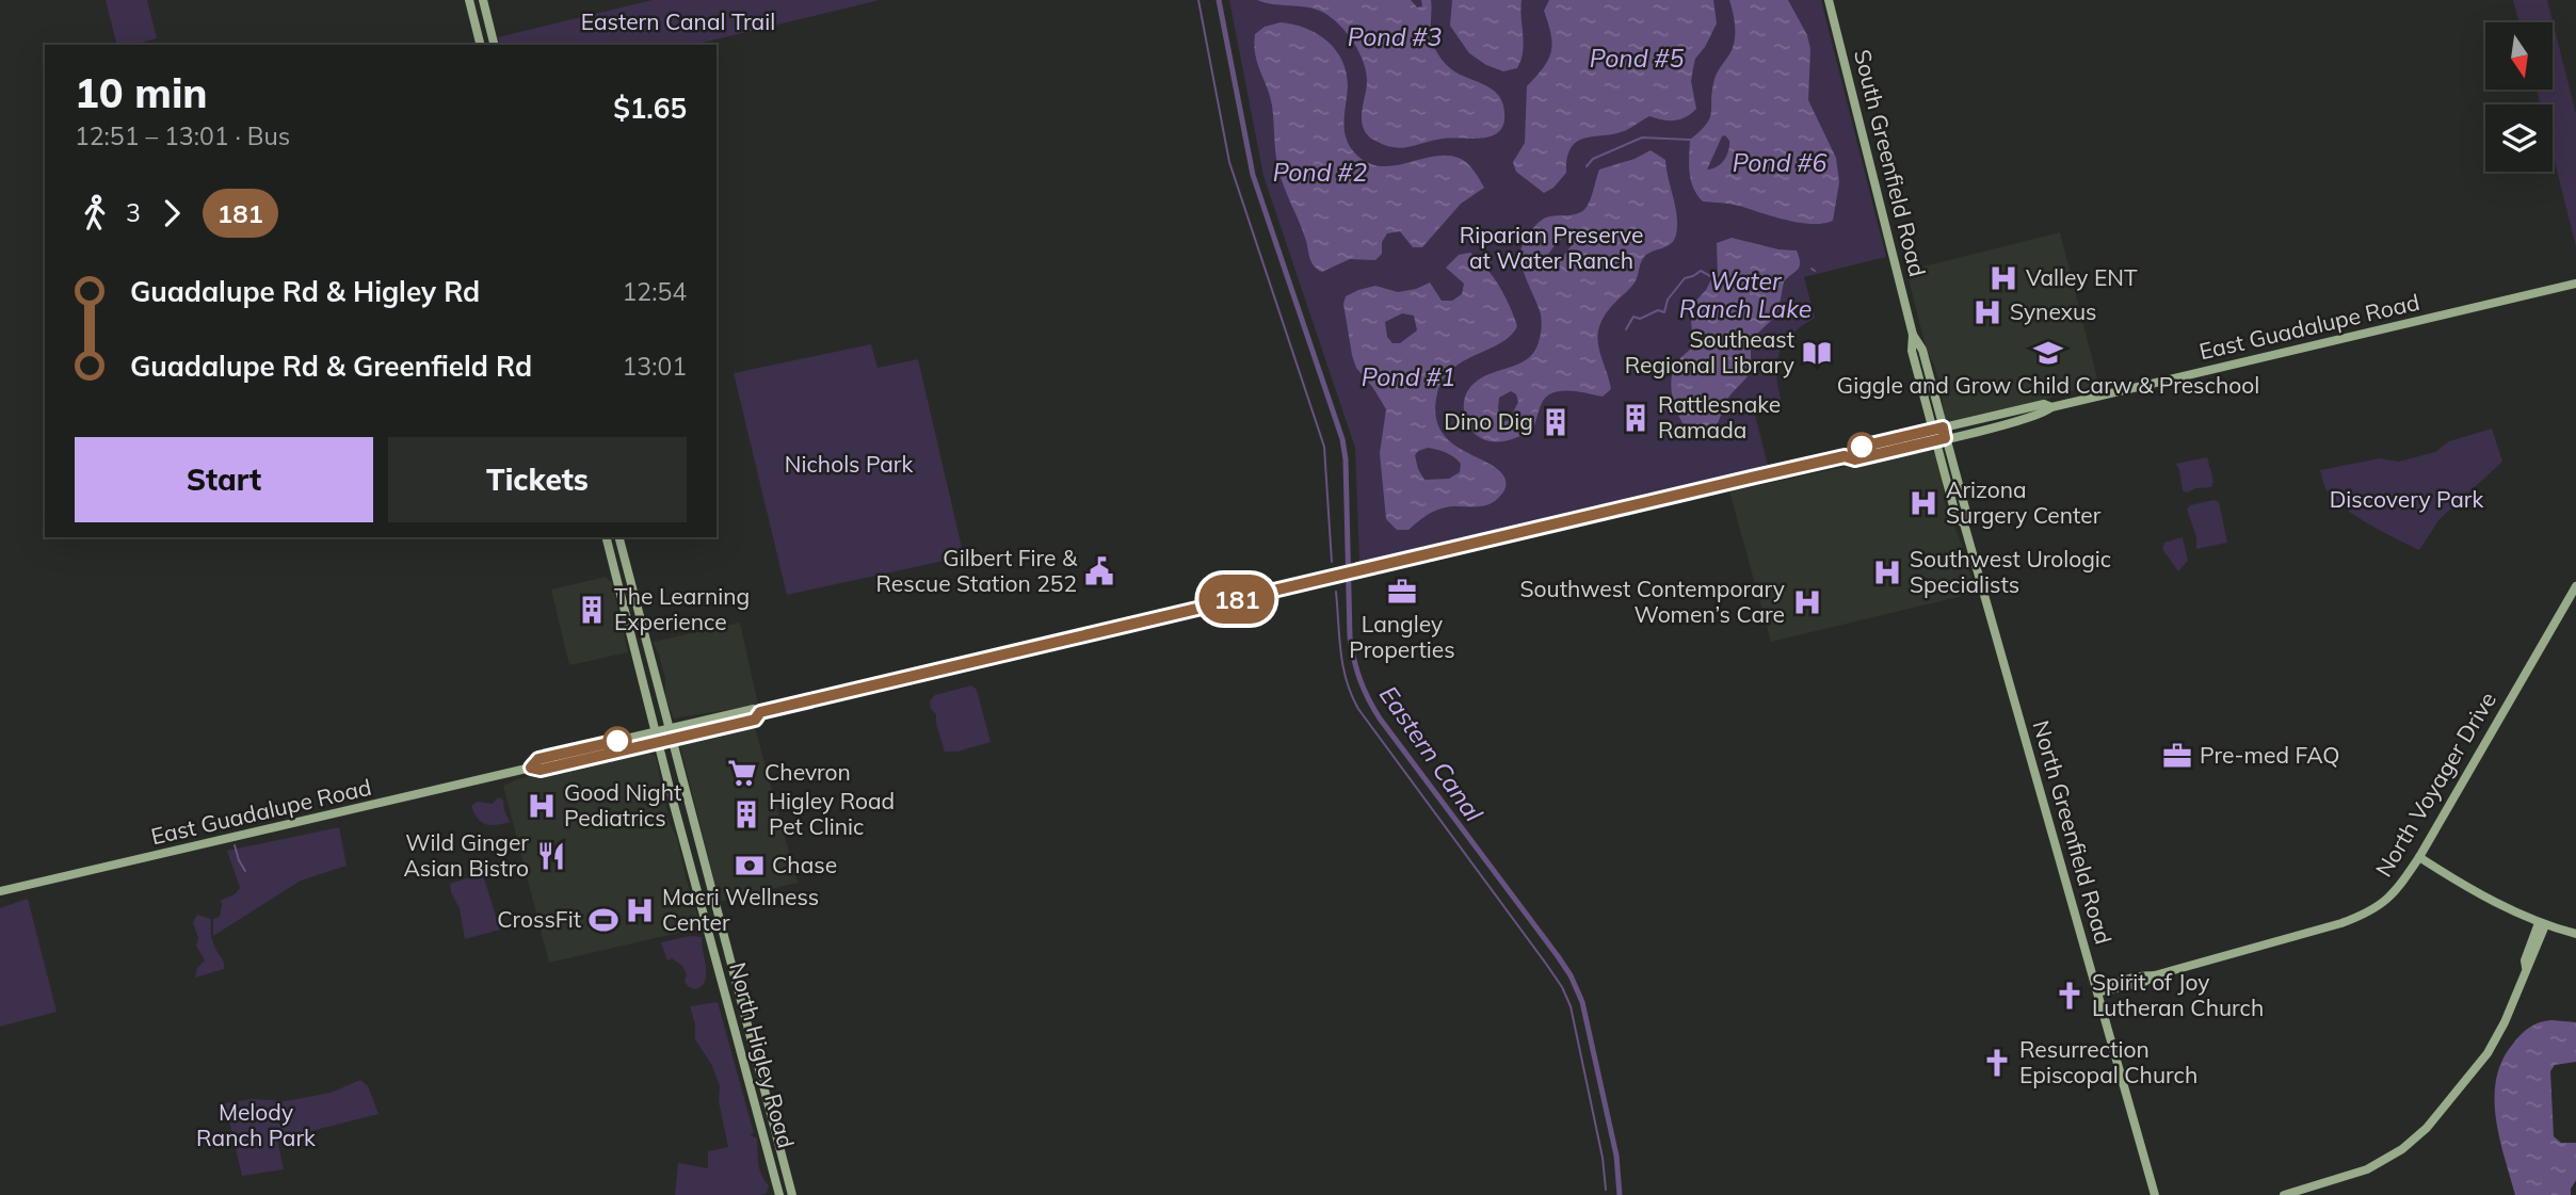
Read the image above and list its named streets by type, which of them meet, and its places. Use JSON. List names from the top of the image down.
{
  "streets": {
    "main road": [
      "South Greenfield Road",
      "East Guadalupe Road",
      "North Voyager Drive",
      "North Greenfield Road",
      "North Higley Road"
    ]
  },
  "crossings": [
    ["South Greenfield Road", "East Guadalupe Road"],
    ["South Greenfield Road", "North Greenfield Road"],
    ["East Guadalupe Road", "North Greenfield Road"],
    ["East Guadalupe Road", "North Higley Road"],
    ["North Voyager Drive", "North Greenfield Road"]
  ],
  "water": [
    "Pond #3",
    "Pond #5",
    "Pond #6",
    "Pond #2",
    "Water Ranch Lake",
    "Pond #1",
    "Eastern Canal"
  ],
  "parks": [
    "Eastern Canal Trail",
    "Riparian Preserve at Water Ranch",
    "Nichols Park",
    "Discovery Park",
    "Melody Ranch Park"
  ],
  "places": {
    "hospital": [
      "Valley ENT",
      "Synexus",
      "Arizona Surgery Center",
      "Southwest Urologic Specialists",
      "Southwest Contemporary Women’s Care",
      "Good Night Pediatrics",
      "Macri Wellness Center"
    ],
    "library": ["Southeast Regional Library"],
    "school or university": ["Giggle and Grow Child Carw & Preschool"],
    "building": [
      "Rattlesnake Ramada",
      "Dino Dig",
      "The Learning Experience",
      "Higley Road Pet Clinic"
    ],
    "public building": ["Gilbert Fire & Rescue Station 252"],
    "office": ["Langley Properties", "Pre-med FAQ"],
    "supermarket": ["Chevron"],
    "restaurant": ["Wild Ginger Asian Bistro"],
    "bank": ["Chase"],
    "sports": ["CrossFit"],
    "church": ["Spirit of Joy Lutheran Church", "Resurrection Episcopal Church"]
  },
  "lines": ["bus line 181"],
  "north": "bottom",
  "page": {
    "on_map": "181",
    "heading": ["10 min", "12:51 – 13:01 · Bus", "$1.65"],
    "legs": ["3", "181"],
    "list": [
      {
        "name": "Guadalupe Rd & Higley Rd",
        "value": "12:54"
      },
      {
        "name": "Guadalupe Rd & Greenfield Rd",
        "value": "13:01"
      }
    ],
    "buttons": ["Start", "Tickets"]
  }
}
